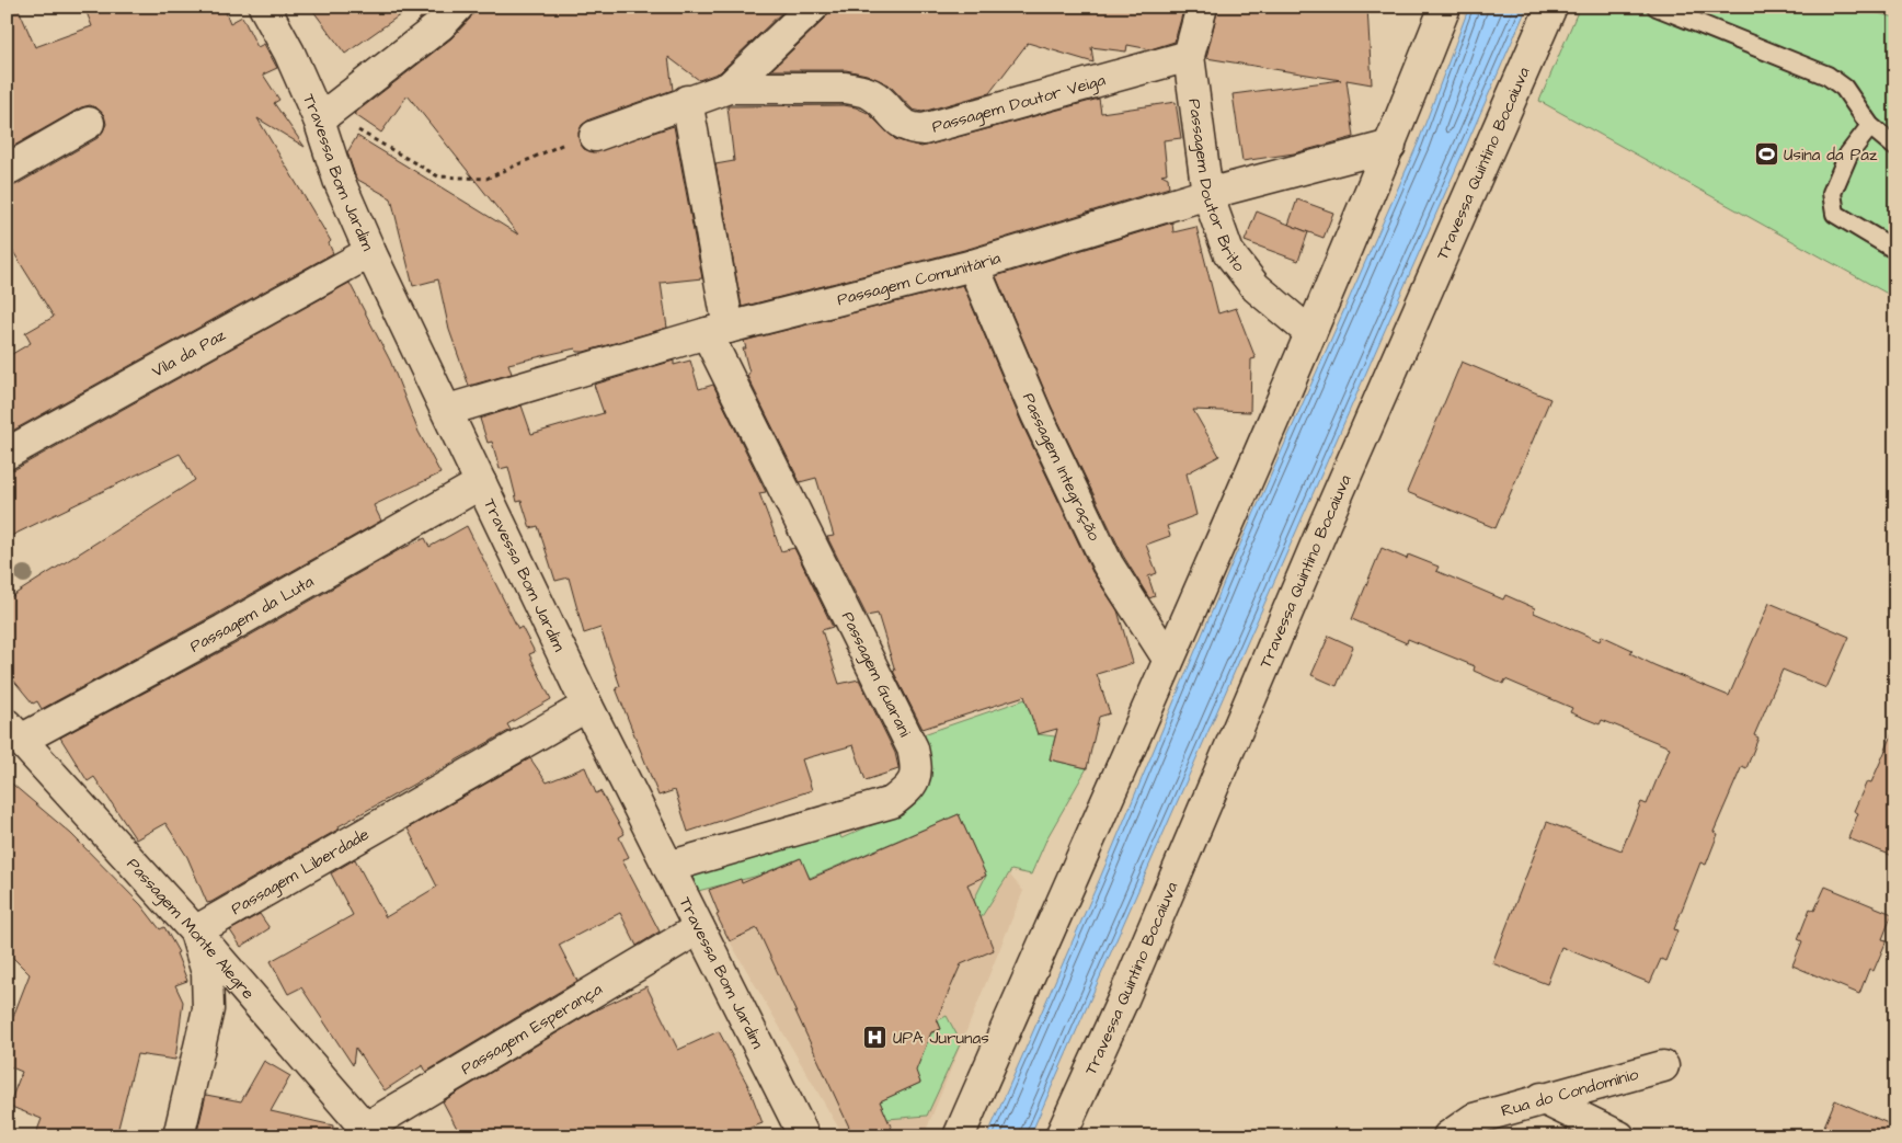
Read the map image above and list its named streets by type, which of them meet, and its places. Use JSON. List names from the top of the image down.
{
  "streets": {
    "street": [
      "Passagem Doutor Veiga",
      "Travessa Quintino Bocaiuva",
      "Travessa Bom Jardim",
      "Passagem Doutor Brito",
      "Passagem Comunitária",
      "Vila da Paz",
      "Passagem Integração",
      "Passagem da Luta",
      "Passagem Guarani",
      "Passagem Liberdade",
      "Passagem Monte Alegre",
      "Passagem Esperança",
      "Rua do Condomínio"
    ]
  },
  "crossings": [
    ["Passagem Doutor Veiga", "Passagem Doutor Brito"],
    ["Travessa Bom Jardim", "Passagem Comunitária"],
    ["Travessa Bom Jardim", "Vila da Paz"],
    ["Travessa Bom Jardim", "Passagem da Luta"],
    ["Travessa Bom Jardim", "Passagem Guarani"],
    ["Travessa Bom Jardim", "Passagem Liberdade"],
    ["Travessa Bom Jardim", "Passagem Esperança"],
    ["Passagem Doutor Brito", "Passagem Comunitária"],
    ["Passagem Comunitária", "Passagem Integração"],
    ["Passagem Comunitária", "Passagem Guarani"],
    ["Passagem da Luta", "Passagem Monte Alegre"],
    ["Passagem Liberdade", "Passagem Monte Alegre"],
    ["Passagem Monte Alegre", "Passagem Esperança"]
  ],
  "places": {
    "sports": ["Usina da Paz"],
    "hospital": ["UPA Jurunas"]
  }
}
